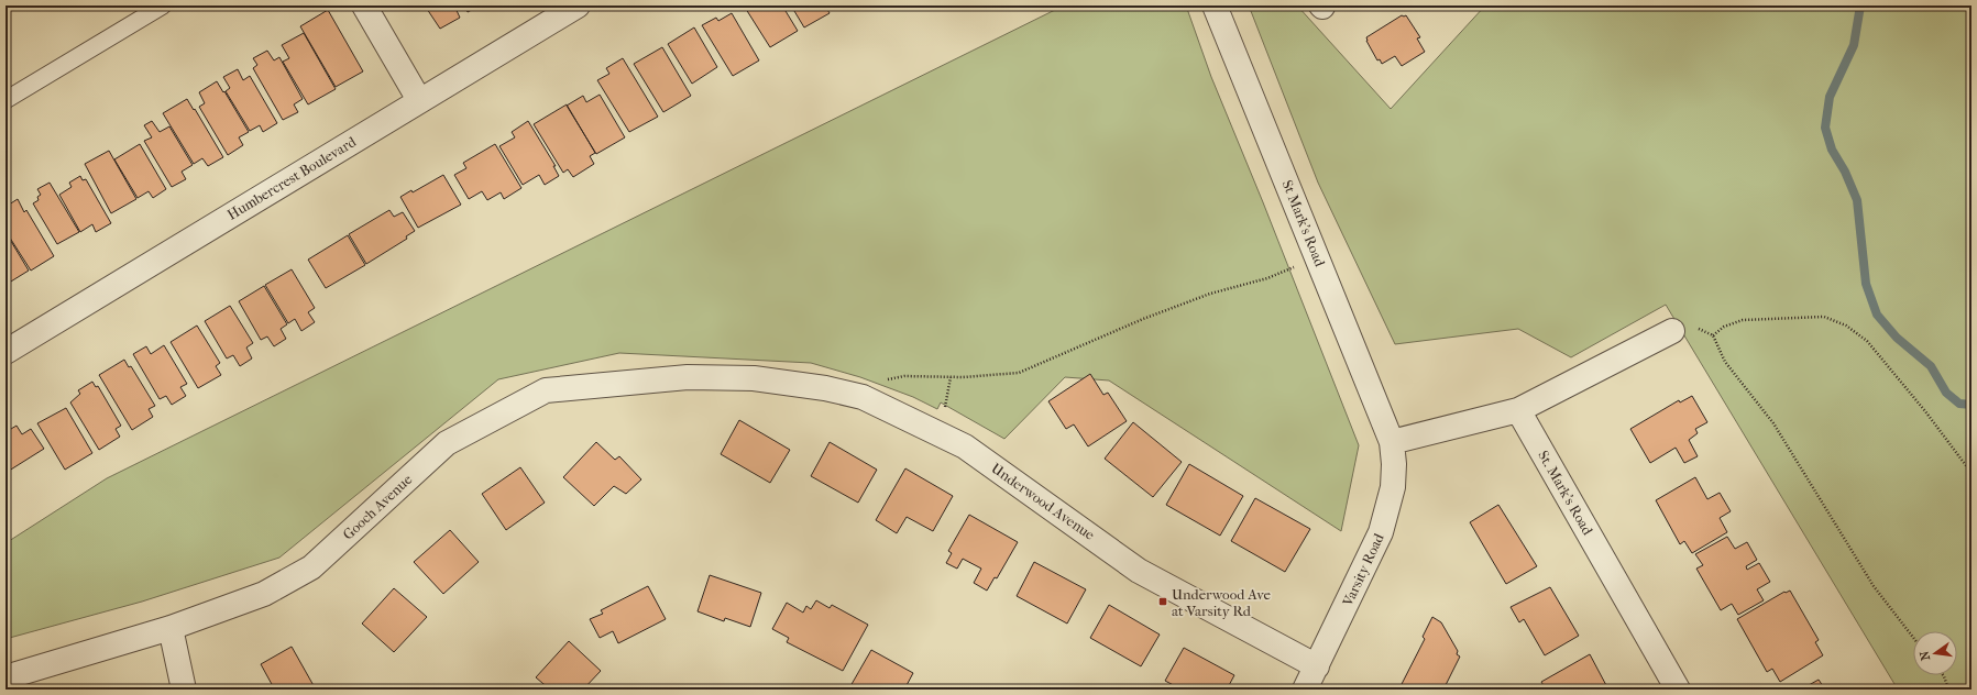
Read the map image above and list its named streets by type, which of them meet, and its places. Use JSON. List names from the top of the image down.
{
  "streets": {
    "street": [
      "Humbercrest Boulevard",
      "St Mark's Road",
      "St. Mark's Road",
      "Underwood Avenue",
      "Gooch Avenue",
      "Varsity Road"
    ]
  },
  "crossings": [
    ["St Mark's Road", "Varsity Road"],
    ["Underwood Avenue", "Gooch Avenue"],
    ["Underwood Avenue", "Varsity Road"]
  ],
  "places": {
    "transit": ["Underwood Ave at Varsity Rd"]
  },
  "north": "left"
}
